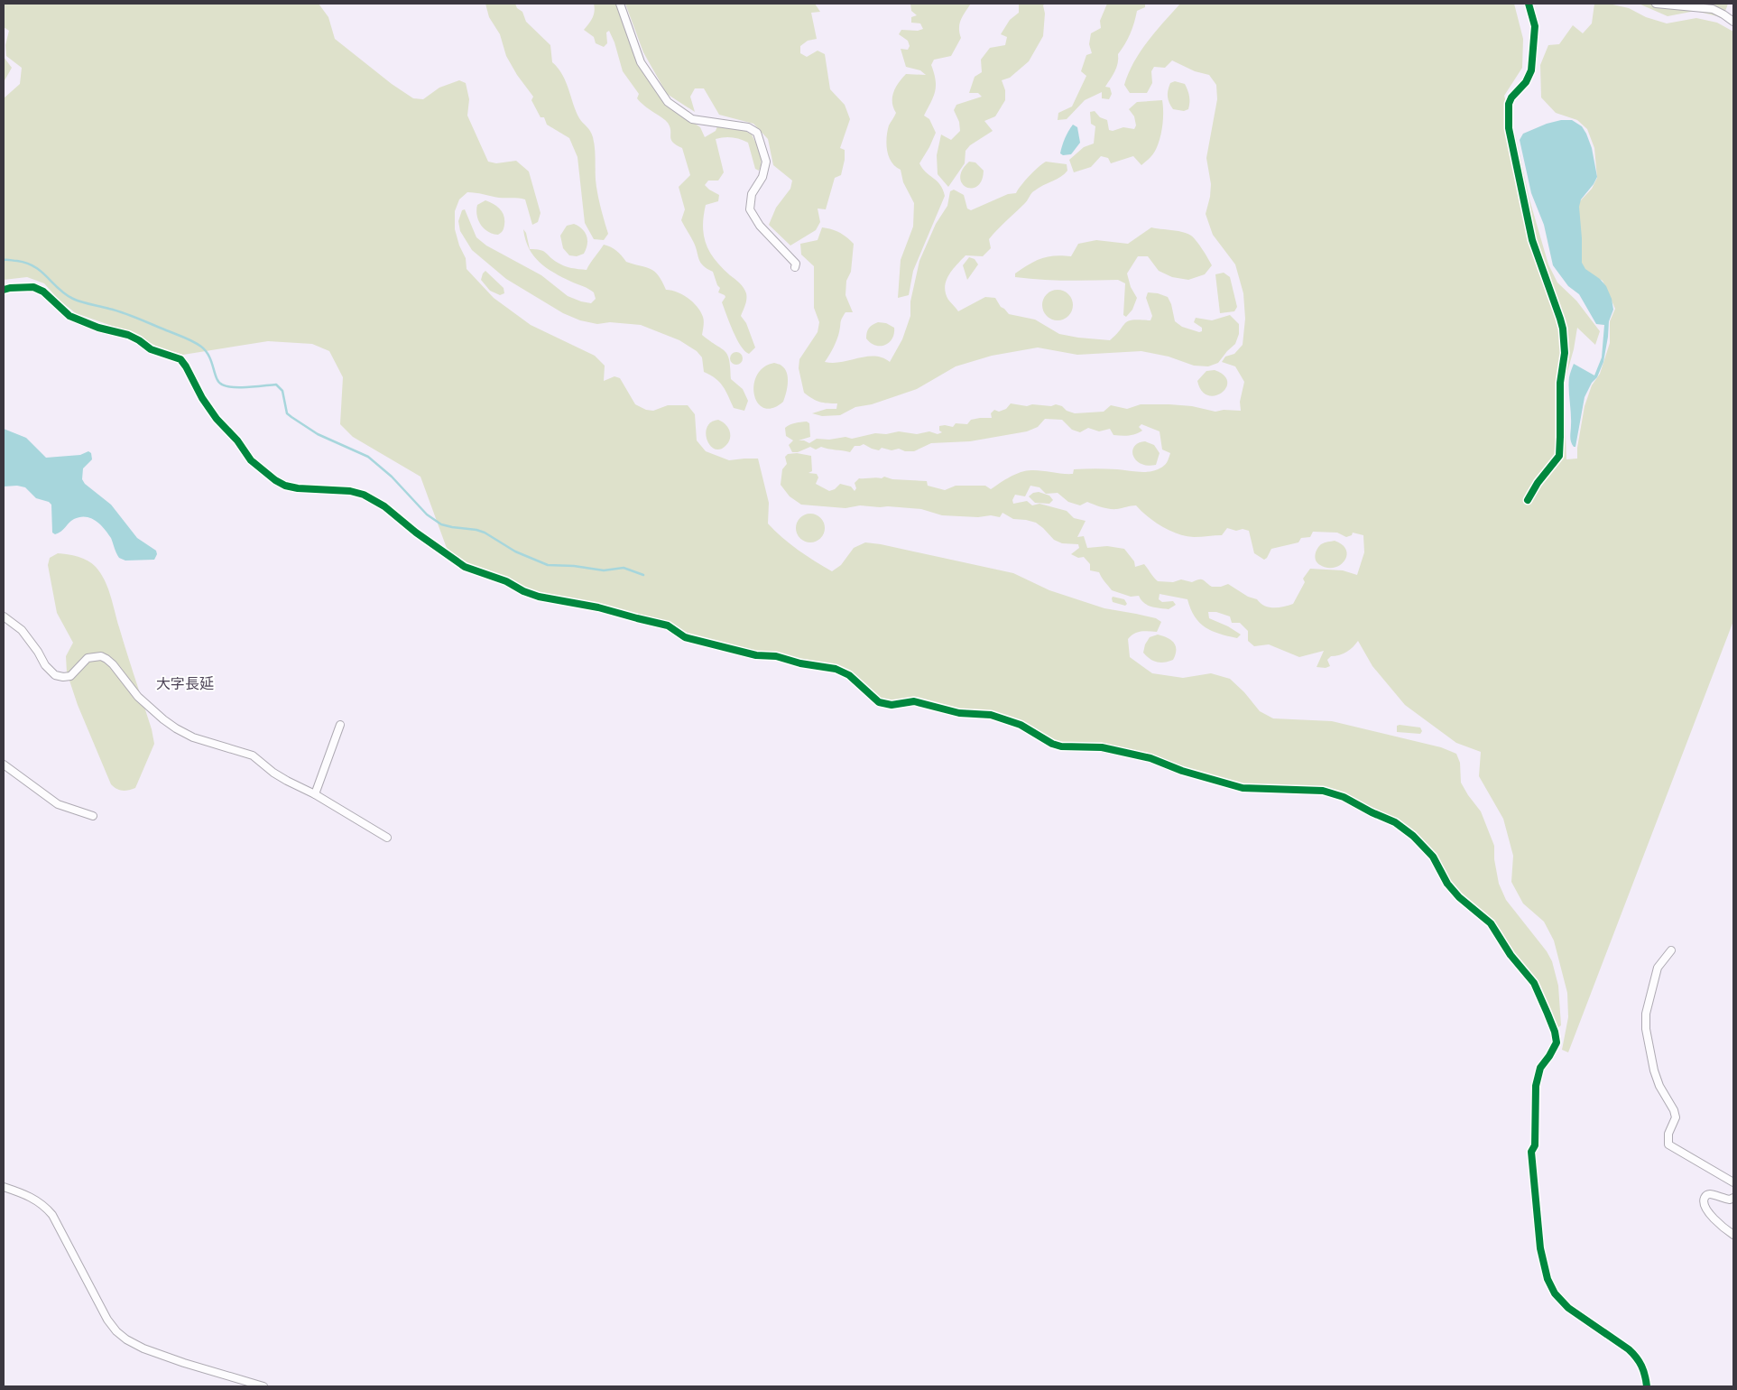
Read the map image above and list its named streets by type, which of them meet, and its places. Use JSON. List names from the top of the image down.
{
  "districts": ["大字長延"]
}
